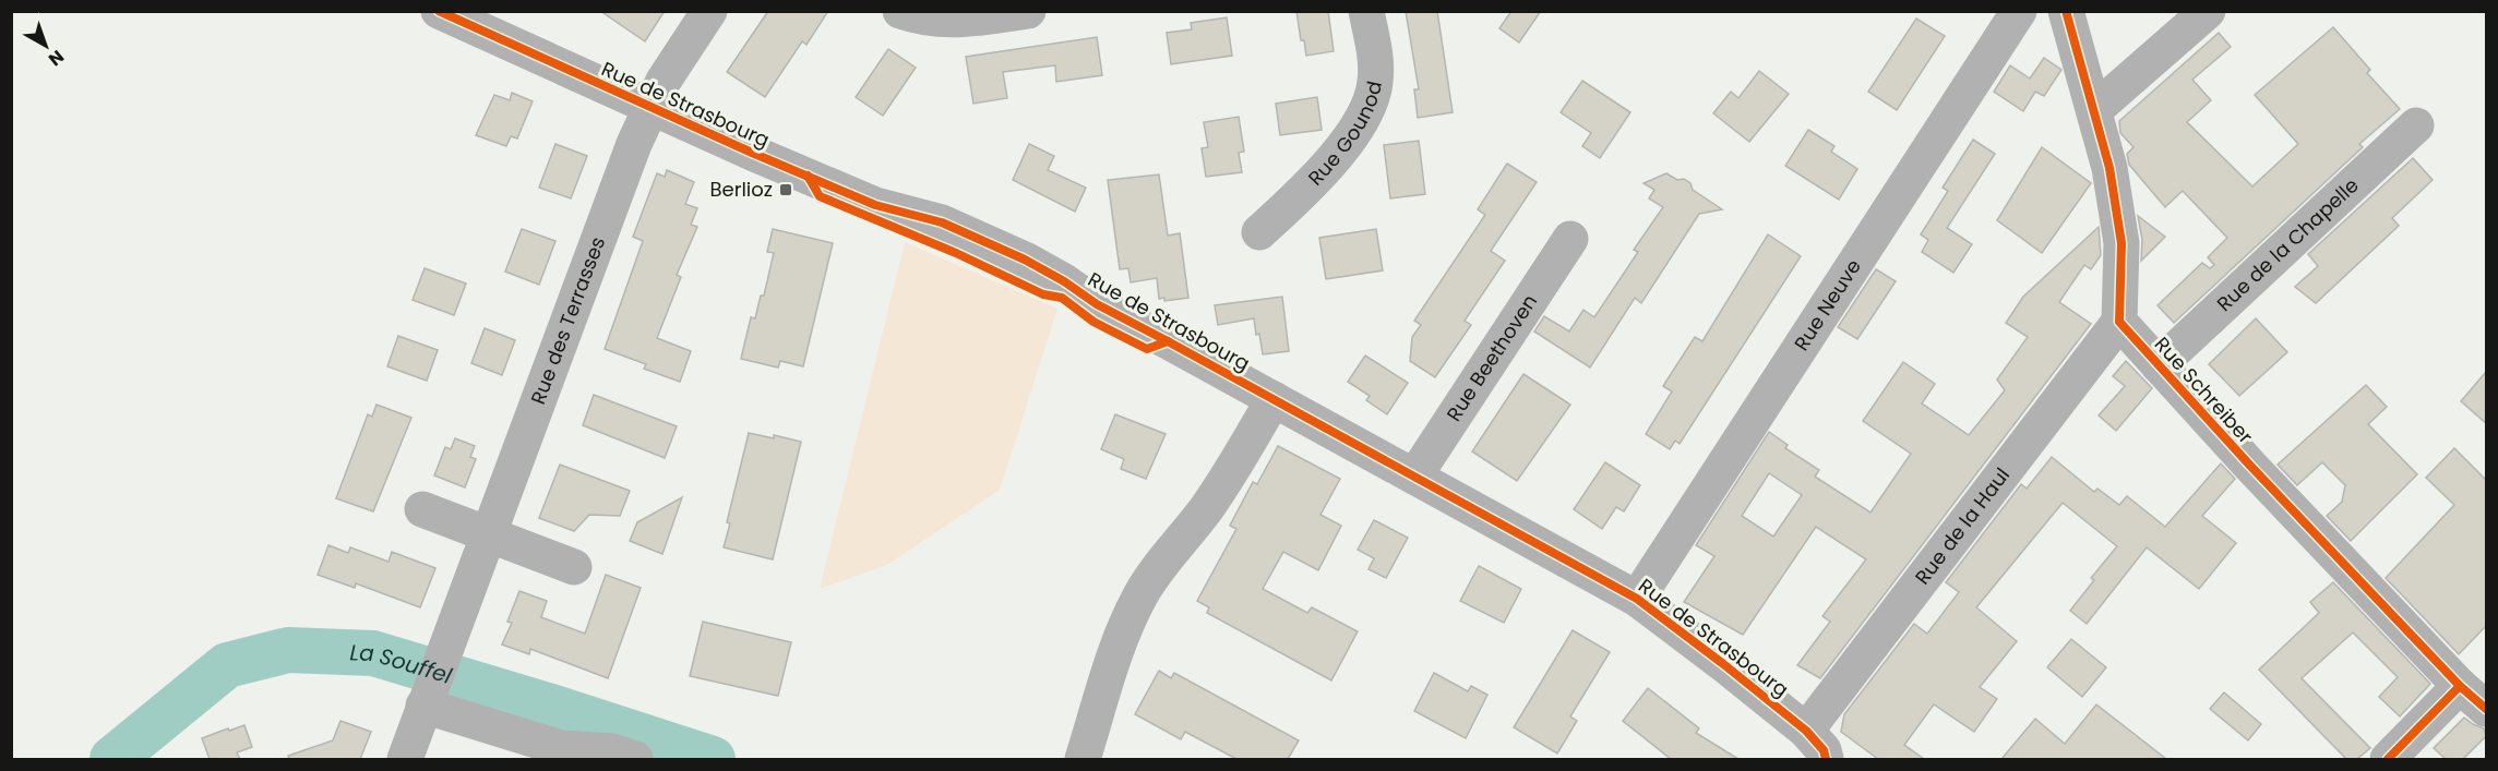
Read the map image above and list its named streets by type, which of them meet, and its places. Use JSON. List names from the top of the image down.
{
  "streets": {
    "street": [
      "Rue de Strasbourg",
      "Rue Gounod",
      "Rue de la Chapelle",
      "Rue Neuve",
      "Rue des Terrasses",
      "Rue Beethoven",
      "Rue Schreiber",
      "Rue de la Haul"
    ]
  },
  "crossings": [
    ["Rue de Strasbourg", "Rue Neuve"],
    ["Rue de Strasbourg", "Rue des Terrasses"],
    ["Rue de Strasbourg", "Rue Beethoven"],
    ["Rue de Strasbourg", "Rue de la Haul"],
    ["Rue de la Chapelle", "Rue Schreiber"],
    ["Rue Schreiber", "Rue de la Haul"]
  ],
  "water": ["La Souffel"],
  "places": {
    "transit": ["Berlioz"]
  },
  "north": "bottom right"
}
